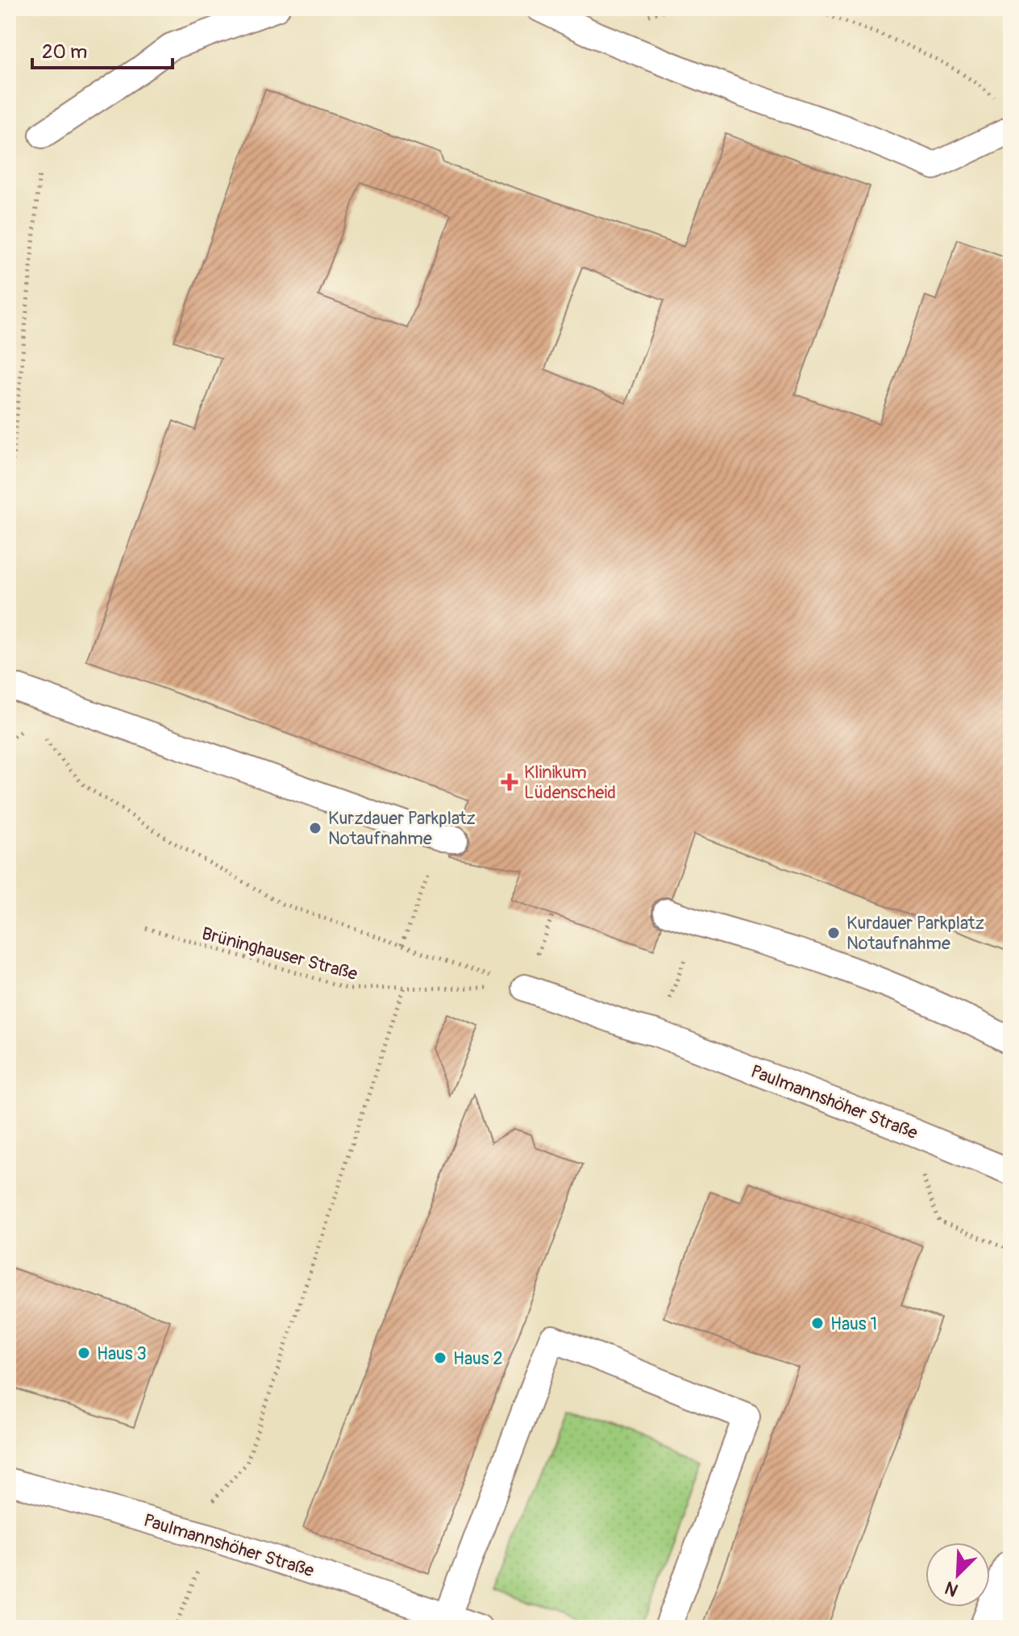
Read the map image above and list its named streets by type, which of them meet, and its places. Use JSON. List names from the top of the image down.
{
  "streets": {
    "lane": ["Paulmannshöher Straße"],
    "path": ["Brüninghauser Straße"]
  },
  "crossings": [
    ["Brüninghauser Straße", "Paulmannshöher Straße"]
  ],
  "places": {
    "health": ["Klinikum Lüdenscheid"],
    "other": [
      "Kurzdauer Parkplatz Notaufnahme",
      "Kurdauer Parkplatz Notaufnahme",
      "Haus 1",
      "Haus 3",
      "Haus 2"
    ]
  },
  "scale_bar": "20 m",
  "north": "bottom left"
}
